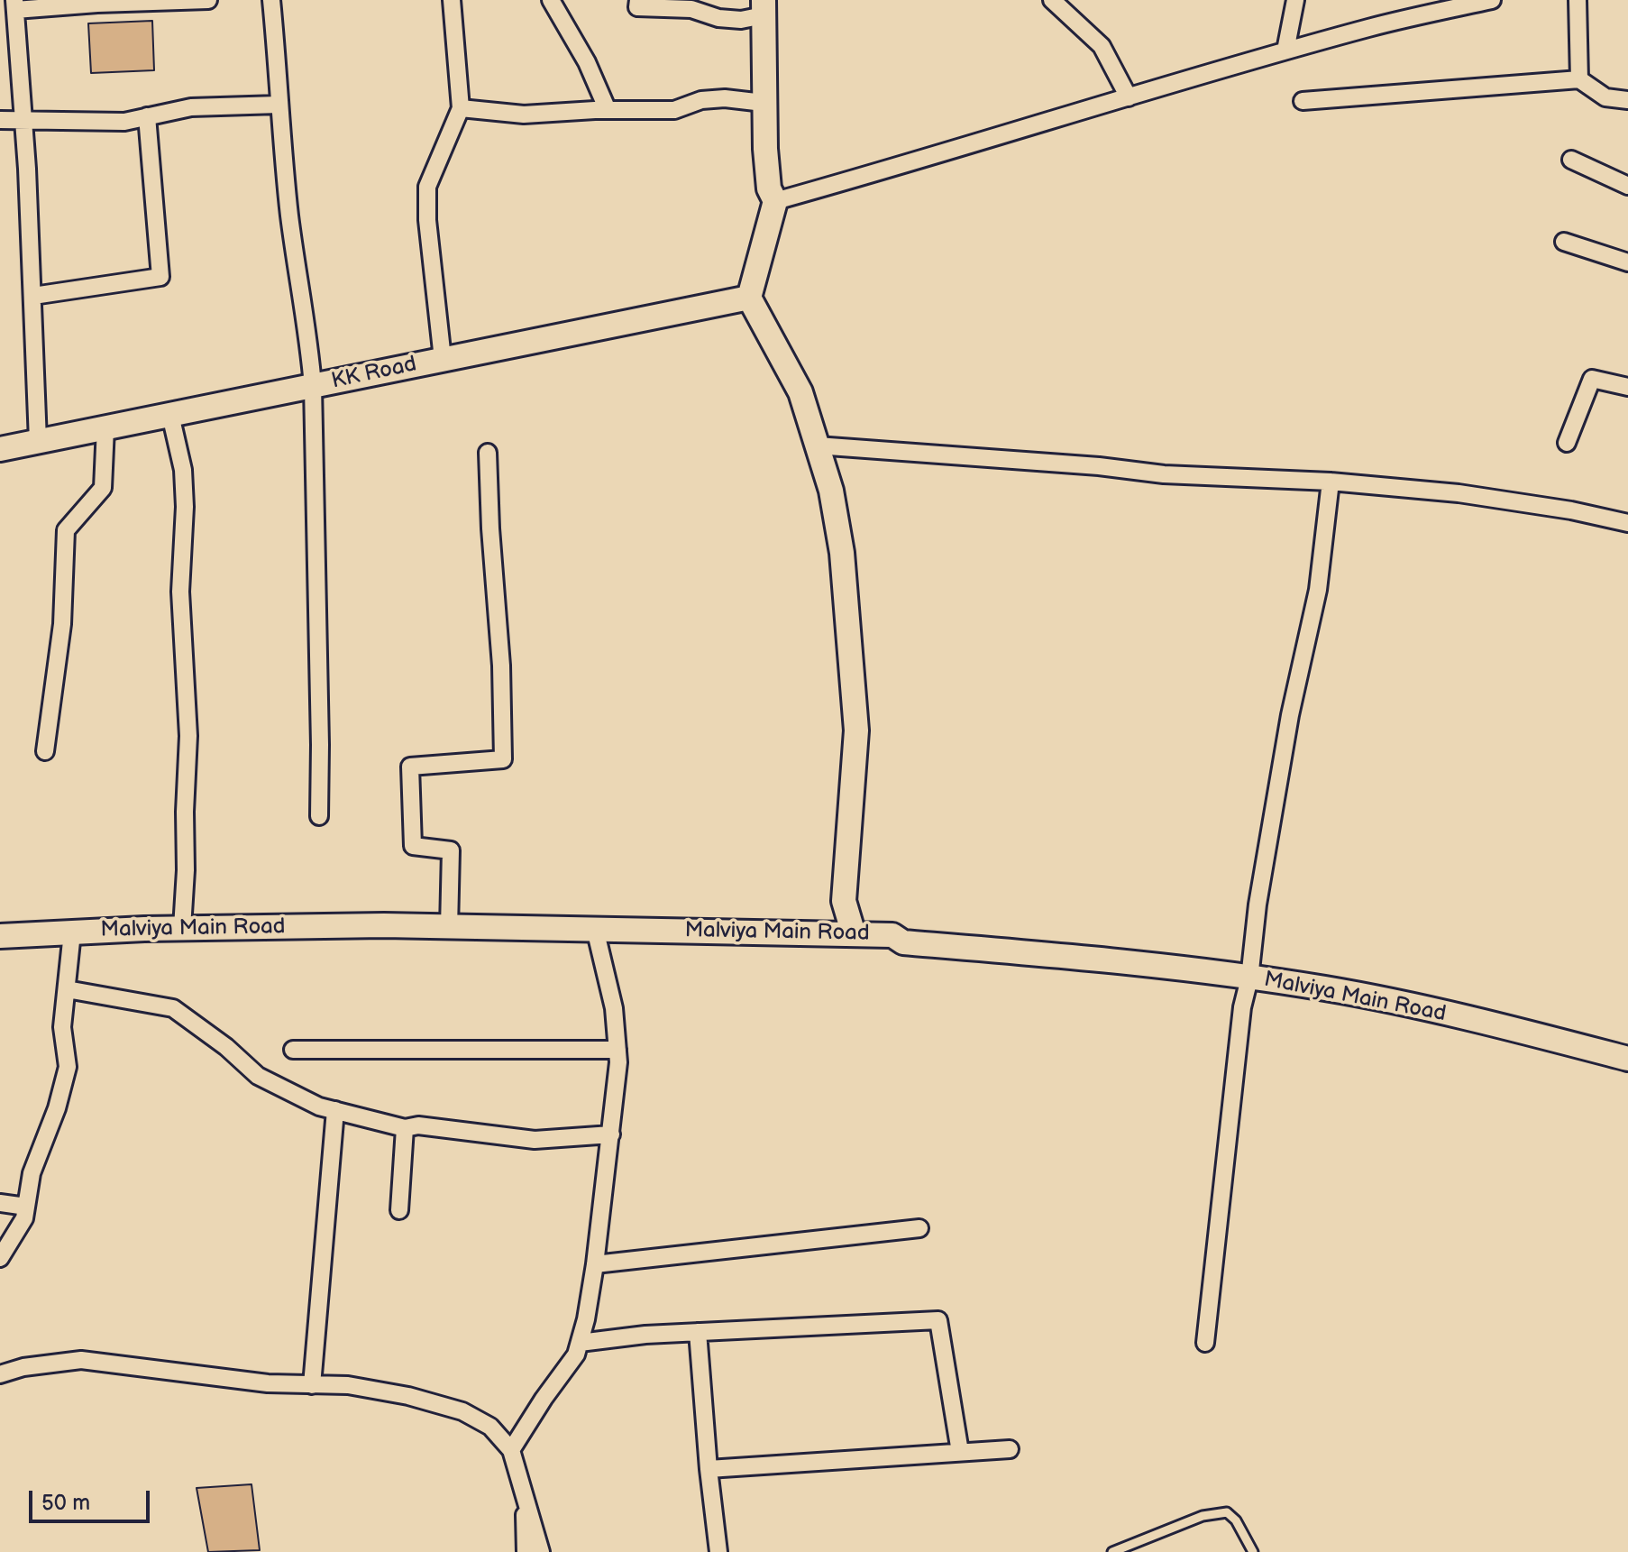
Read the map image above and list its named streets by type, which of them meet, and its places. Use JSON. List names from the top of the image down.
{
  "streets": {
    "street": ["KK Road", "Malviya Main Road"]
  },
  "scale_bar": "50 m"
}
